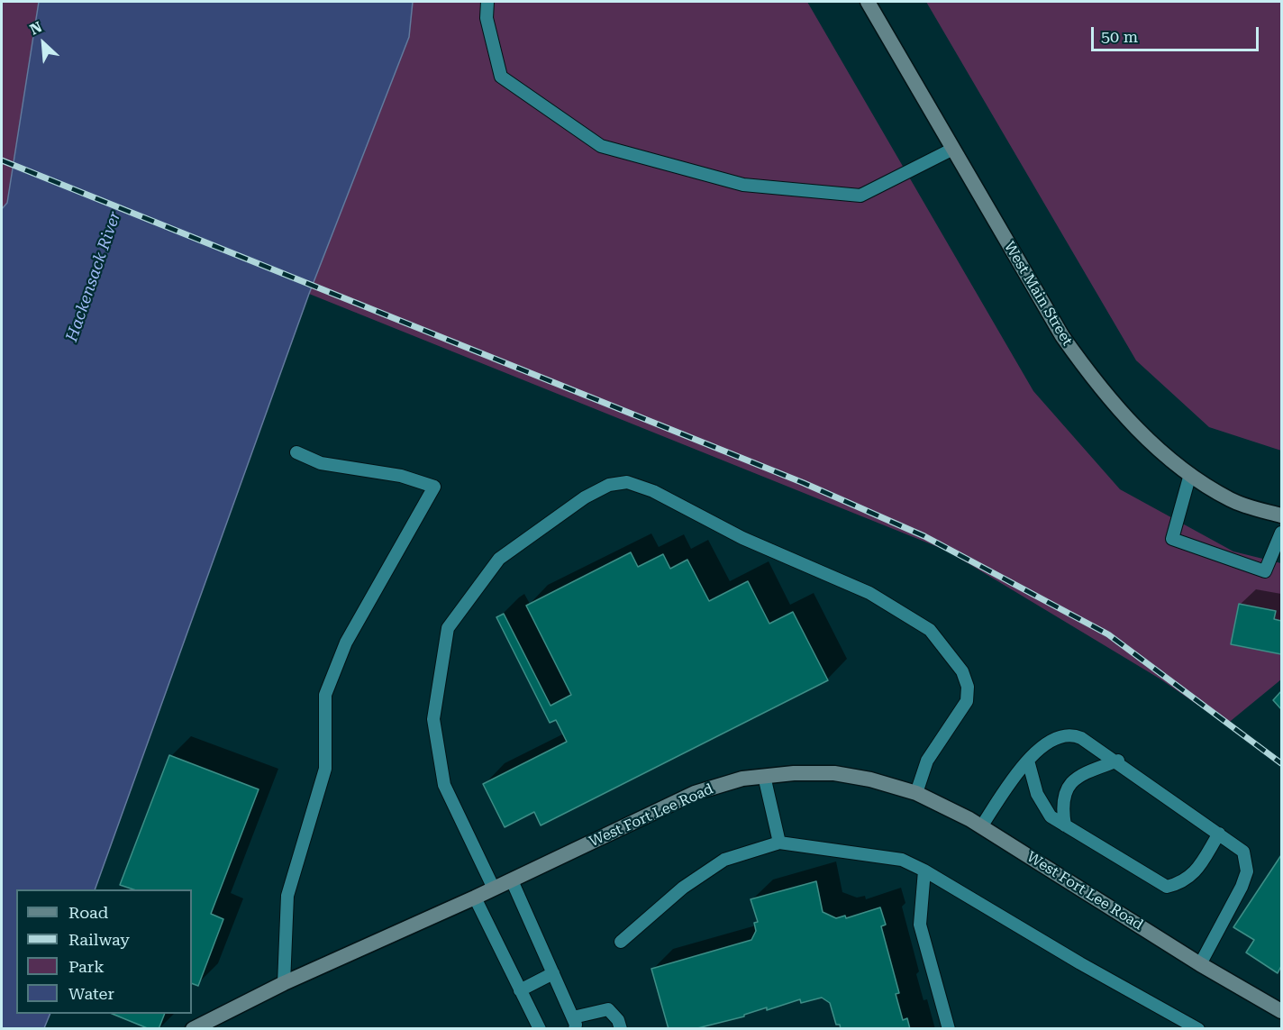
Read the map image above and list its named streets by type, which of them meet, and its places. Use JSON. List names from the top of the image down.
{
  "streets": {
    "main road": ["West Main Street", "West Fort Lee Road"]
  },
  "water": ["Hackensack River"],
  "legend": [
    "Road",
    "Railway",
    "Park",
    "Water"
  ],
  "scale_bar": "50 m",
  "north": "top left"
}
